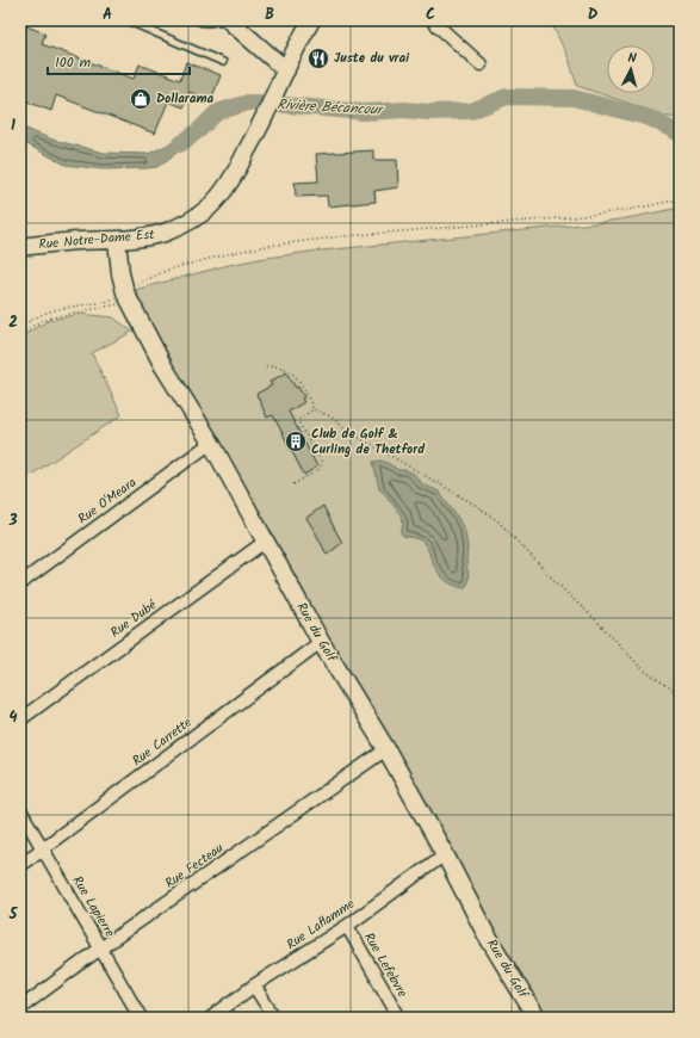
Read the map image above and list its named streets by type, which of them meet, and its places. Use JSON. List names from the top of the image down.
{
  "streets": {
    "street": [
      "Rue Notre-Dame Est",
      "Rue O'Meara",
      "Rue Dubé",
      "Rue du Golf",
      "Rue Carrette",
      "Rue Fecteau",
      "Rue Lapierre",
      "Rue Laflamme",
      "Rue Lefebvre"
    ]
  },
  "crossings": [
    ["Rue Notre-Dame Est", "Rue du Golf"],
    ["Rue O'Meara", "Rue du Golf"],
    ["Rue Dubé", "Rue du Golf"],
    ["Rue du Golf", "Rue Carrette"],
    ["Rue du Golf", "Rue Fecteau"],
    ["Rue du Golf", "Rue Laflamme"],
    ["Rue Carrette", "Rue Lapierre"],
    ["Rue Fecteau", "Rue Lapierre"],
    ["Rue Laflamme", "Rue Lefebvre"]
  ],
  "water": ["Rivière Bécancour"],
  "places": {
    "restaurant": ["Juste du vrai"],
    "shop": ["Dollarama"],
    "building": ["Club de Golf & Curling de Thetford"]
  },
  "scale_bar": "100 m",
  "north": "top",
  "grid": {
    "columns": [
      "A",
      "B",
      "C",
      "D"
    ],
    "rows": [
      "1",
      "2",
      "3",
      "4",
      "5"
    ]
  }
}
